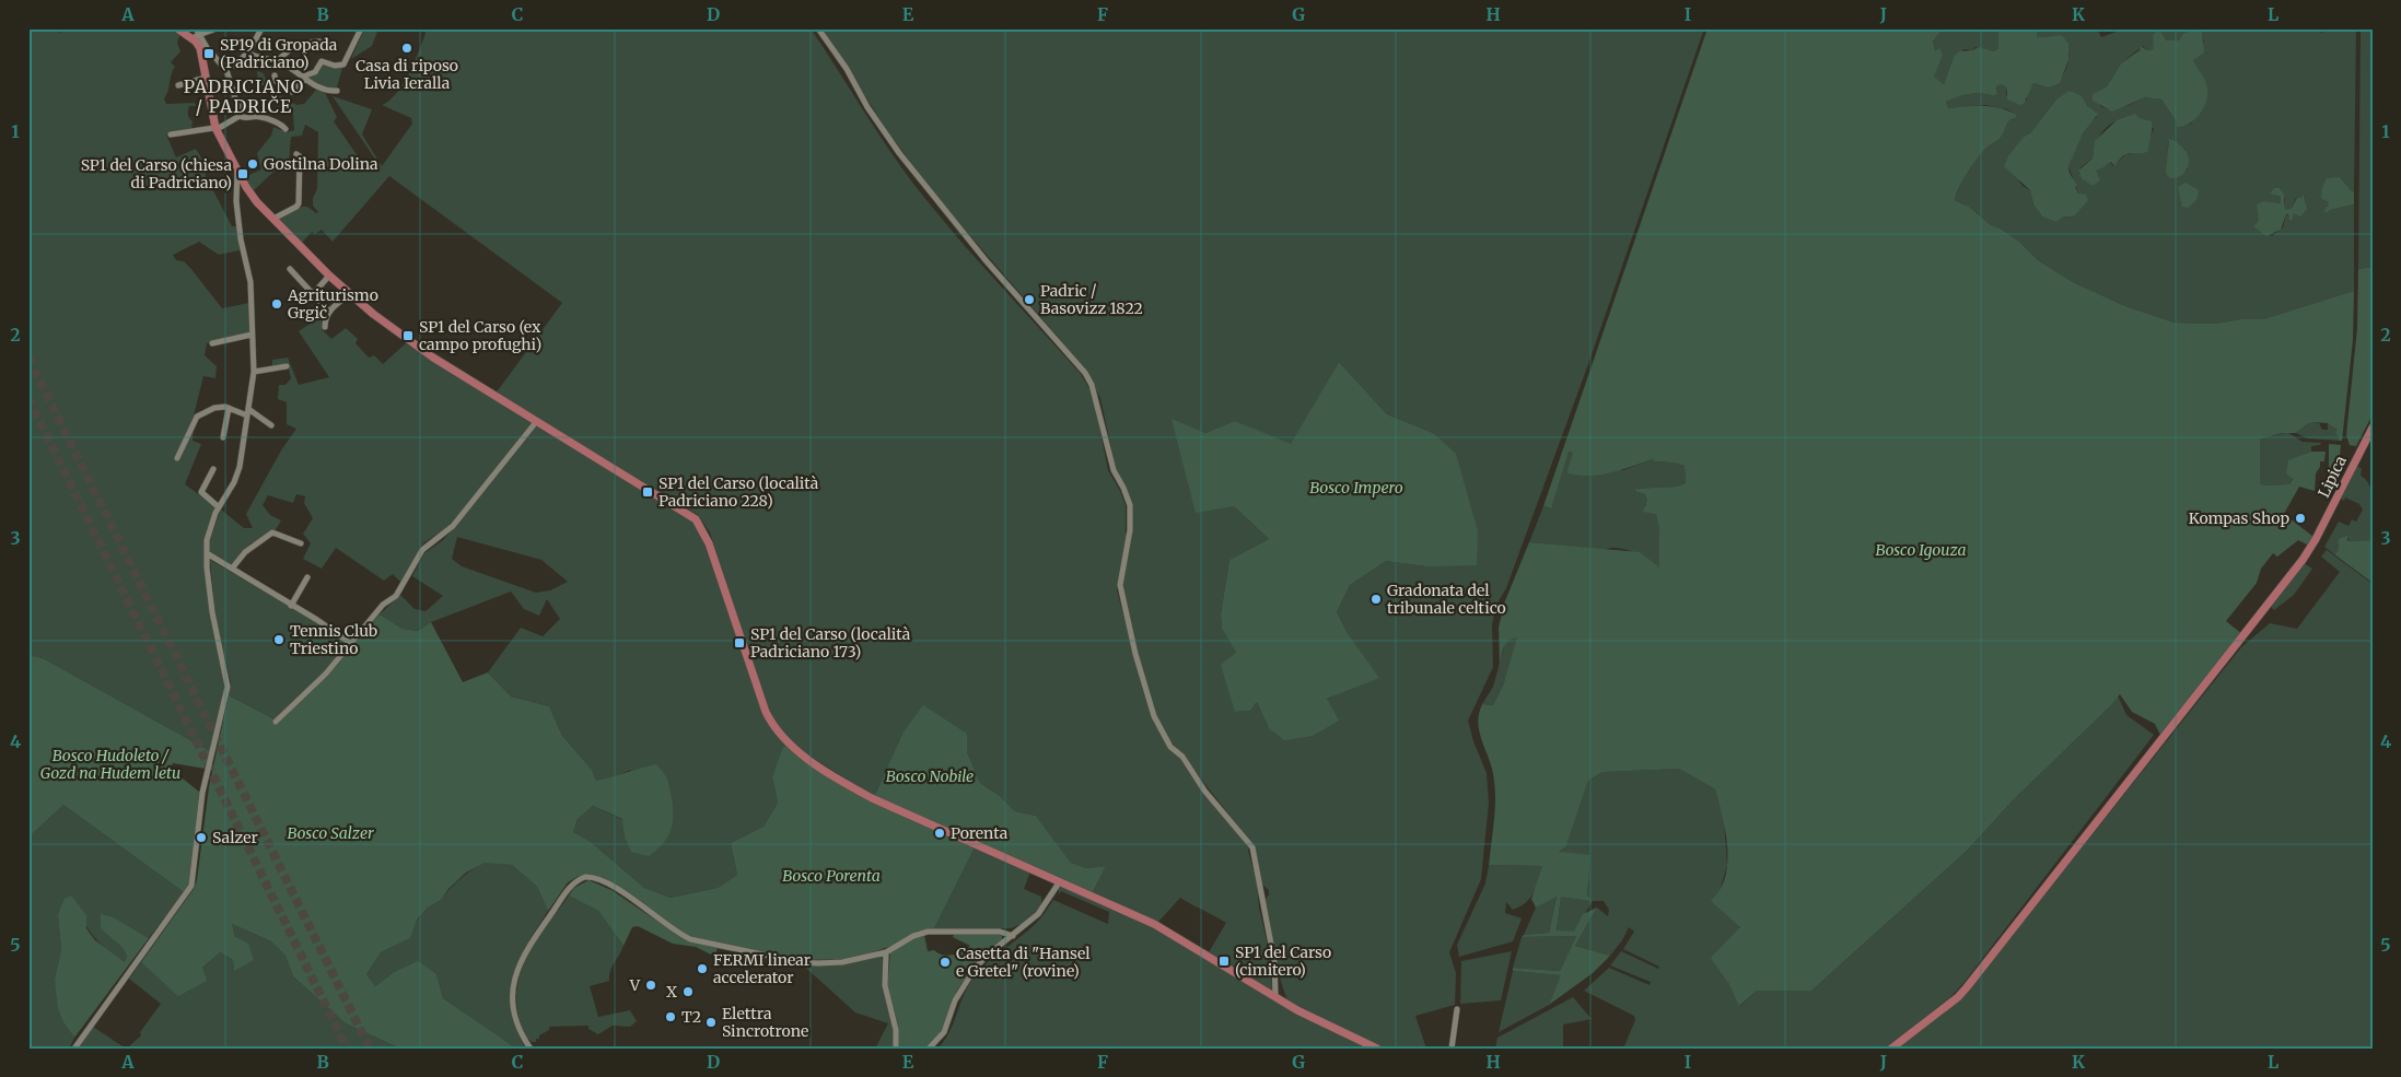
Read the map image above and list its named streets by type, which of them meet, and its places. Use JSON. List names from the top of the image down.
{
  "streets": {
    "main road": ["Lipica"]
  },
  "districts": ["PADRICIANO / PADRIČE"],
  "parks": [
    "Bosco Impero",
    "Bosco Igouza",
    "Bosco Hudoleto / Gozd na Hudem letu",
    "Bosco Nobile",
    "Bosco Salzer",
    "Bosco Porenta"
  ],
  "places": {
    "other": [
      "Casa di riposo Livia Ieralla",
      "Gostilna Dolina",
      "Padric / Basovizz 1822",
      "Agriturismo Grgič",
      "Kompas Shop",
      "Gradonata del tribunale celtico",
      "Tennis Club Triestino",
      "Porenta",
      "Salzer",
      "Casetta di \"Hansel e Gretel\" (rovine)",
      "FERMI linear accelerator",
      "V",
      "X",
      "T2",
      "Elettra Sincrotrone"
    ],
    "transit": [
      "SP19 di Gropada (Padriciano)",
      "SP1 del Carso (chiesa di Padriciano)",
      "SP1 del Carso (ex campo profughi)",
      "SP1 del Carso (località Padriciano 228)",
      "SP1 del Carso (località Padriciano 173)",
      "SP1 del Carso (cimitero)"
    ]
  },
  "grid": {
    "columns": [
      "A",
      "B",
      "C",
      "D",
      "E",
      "F",
      "G",
      "H",
      "I",
      "J",
      "K",
      "L"
    ],
    "rows": [
      "1",
      "2",
      "3",
      "4",
      "5"
    ]
  }
}
